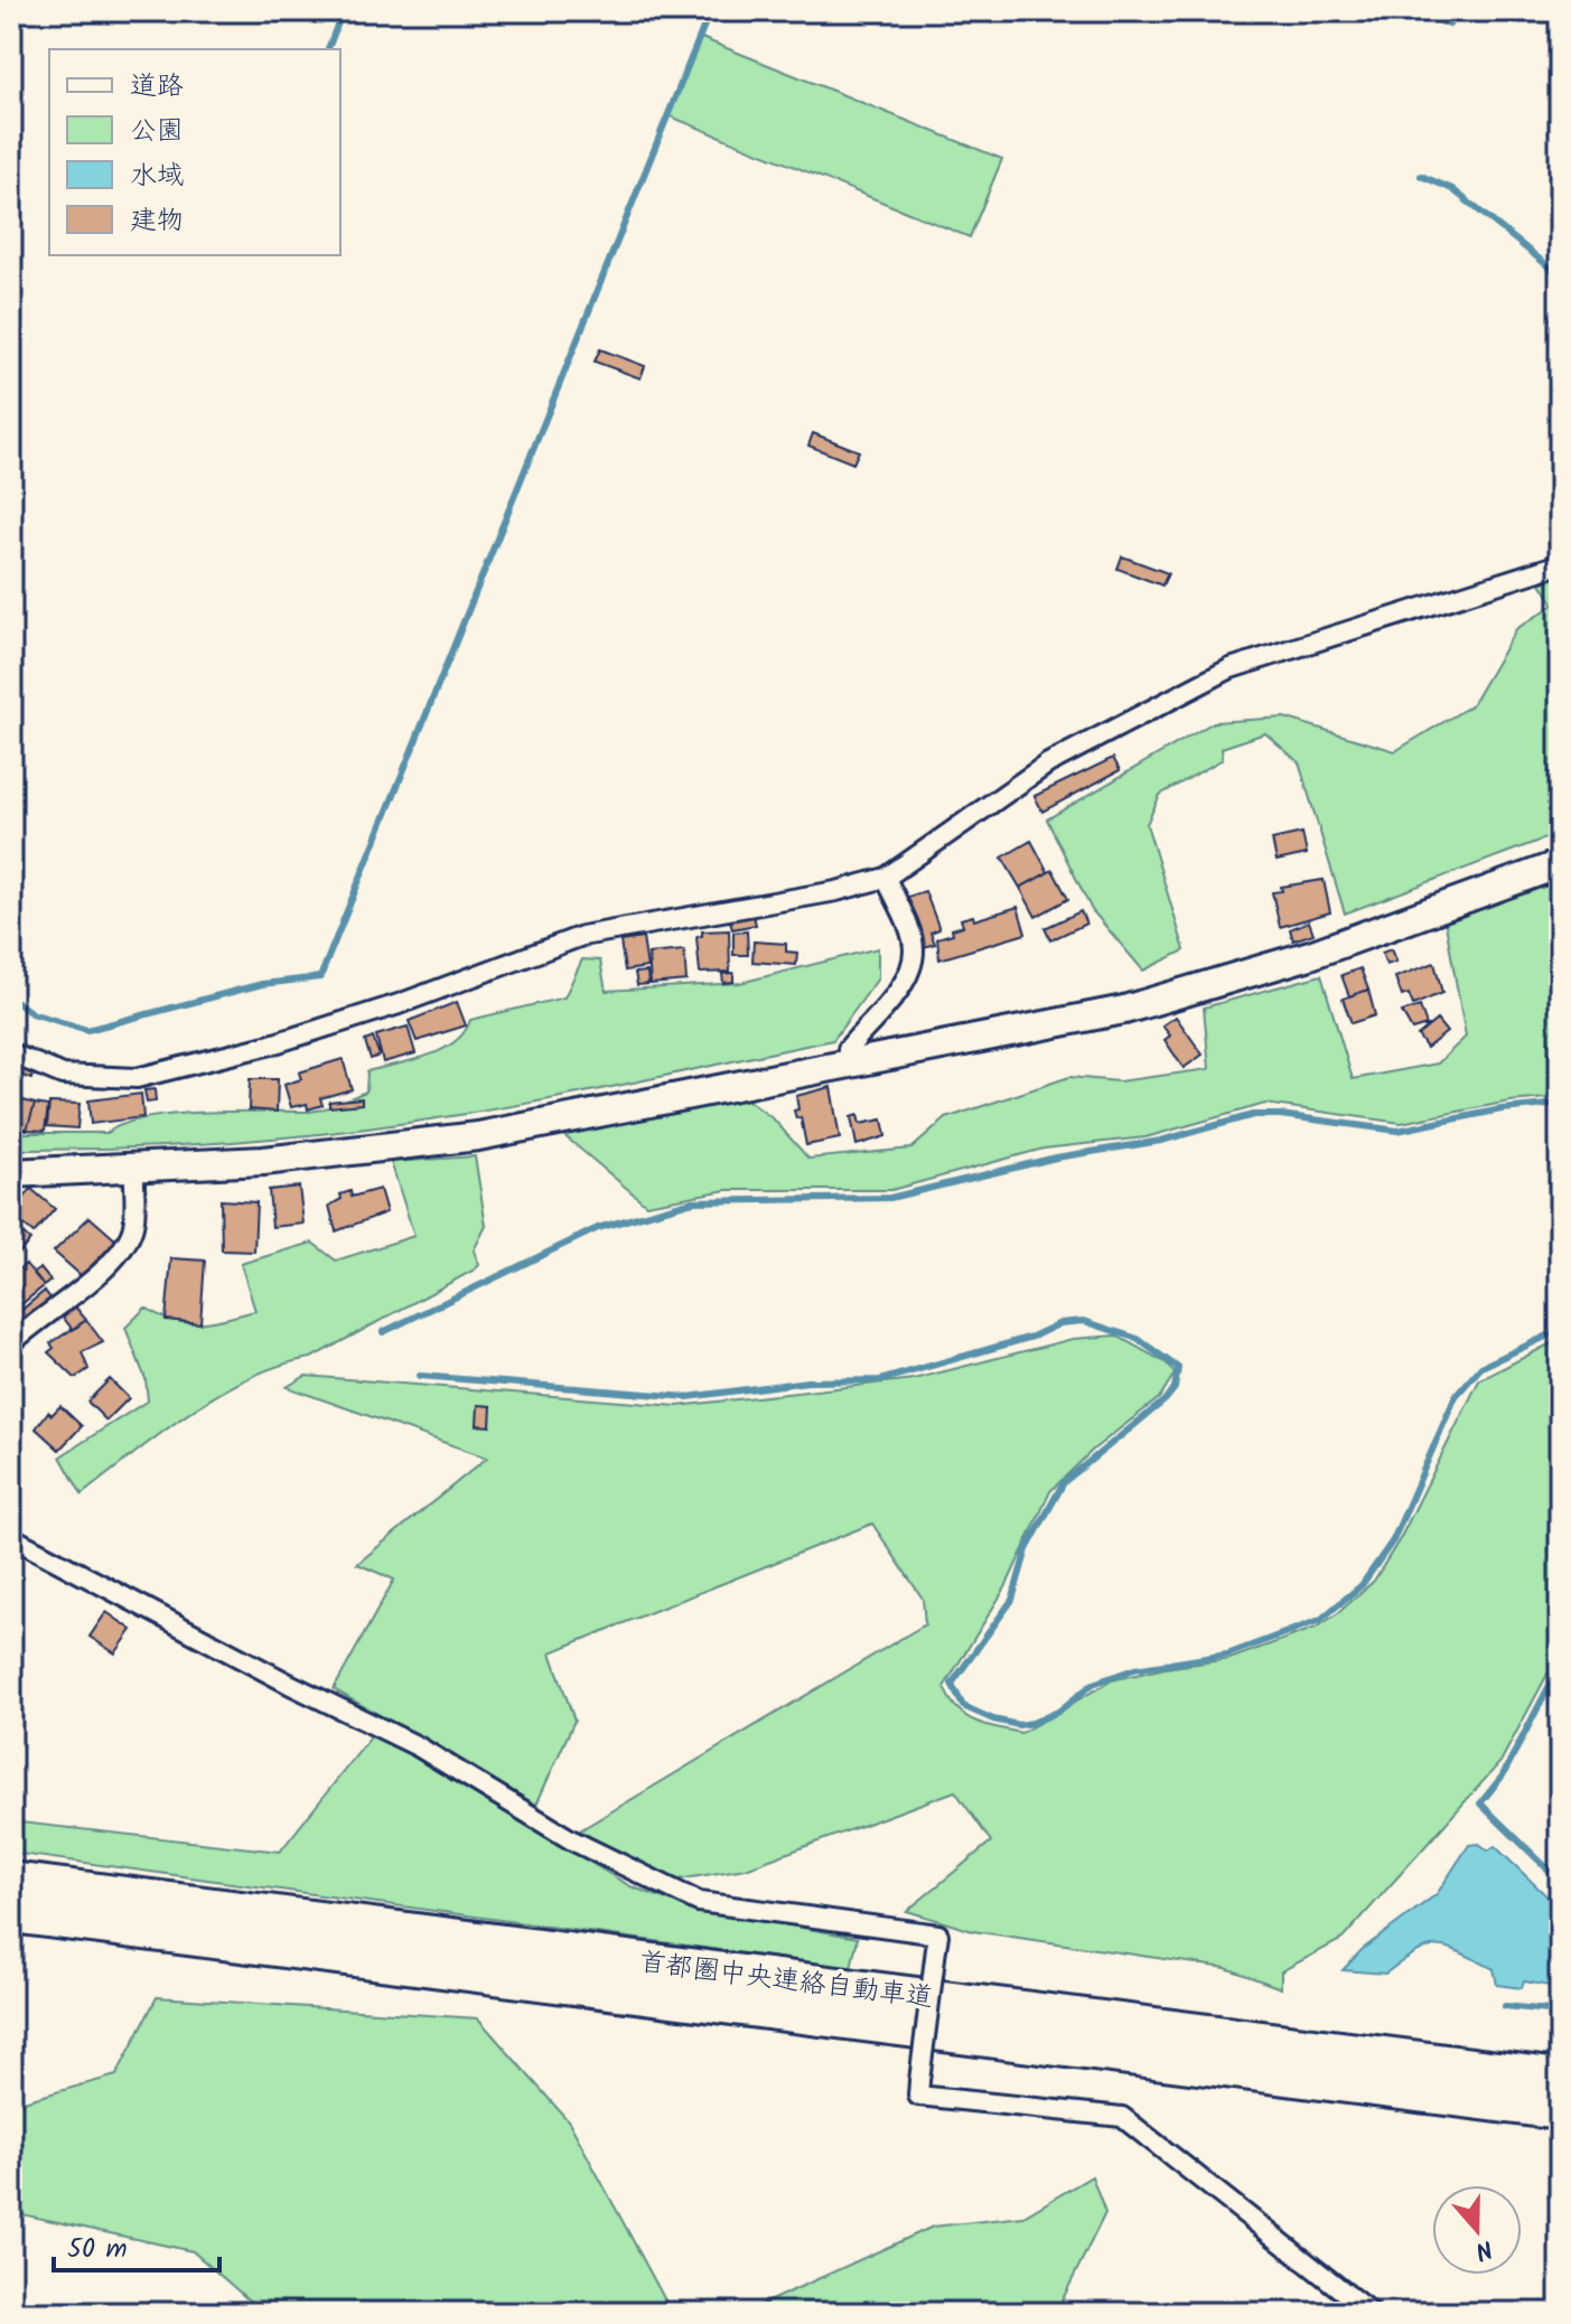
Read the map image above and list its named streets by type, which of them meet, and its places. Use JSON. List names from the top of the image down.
{
  "streets": {
    "highway": ["首都圏中央連絡自動車道"]
  },
  "legend": [
    "道路",
    "公園",
    "水域",
    "建物"
  ],
  "scale_bar": "50 m",
  "north": "bottom"
}
